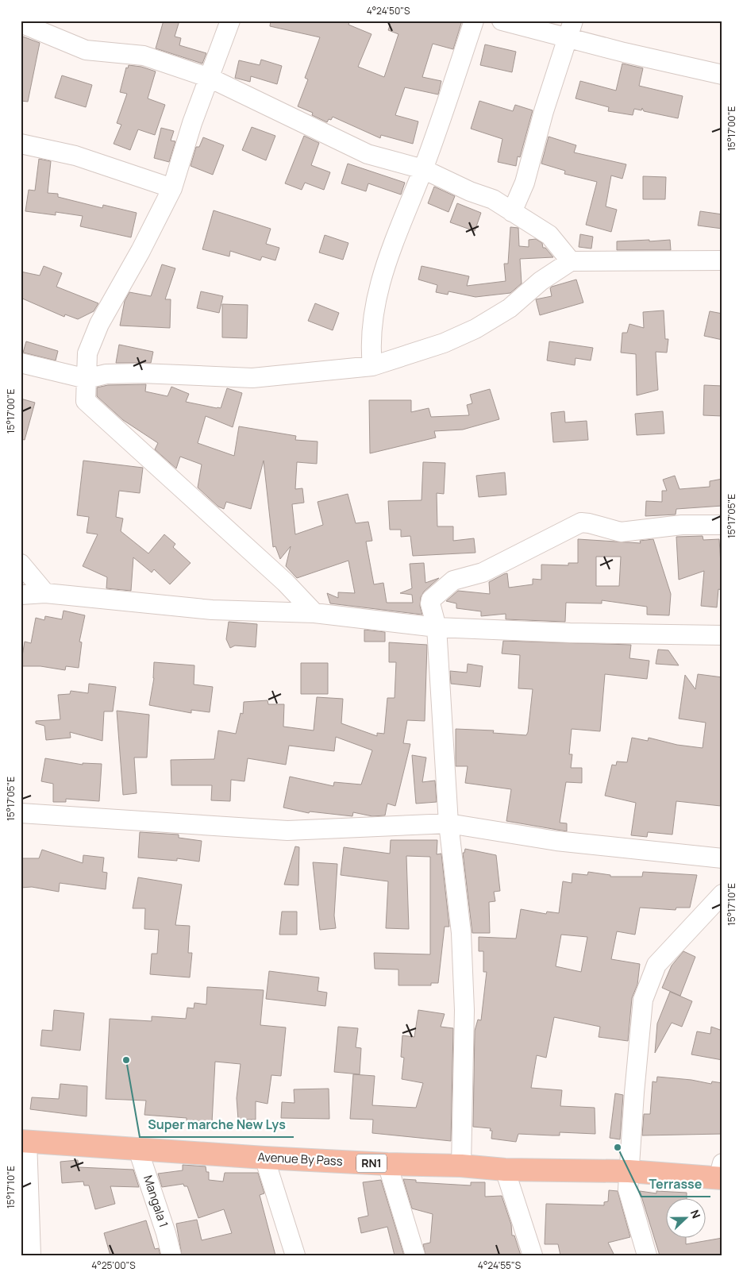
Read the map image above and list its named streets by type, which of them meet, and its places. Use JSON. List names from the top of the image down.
{
  "streets": {
    "highway": ["Avenue By Pass", "RN1"],
    "street": ["Mangala 1"]
  },
  "crossings": [
    ["Avenue By Pass", "Mangala 1"]
  ],
  "places": ["Super marche New Lys", "Terrasse"],
  "north": "right",
  "coordinates": [
    "4°24'50\"S",
    "15°17'00\"E",
    "15°17'05\"E",
    "15°17'10\"E",
    "4°25'00\"S",
    "4°24'55\"S"
  ]
}
